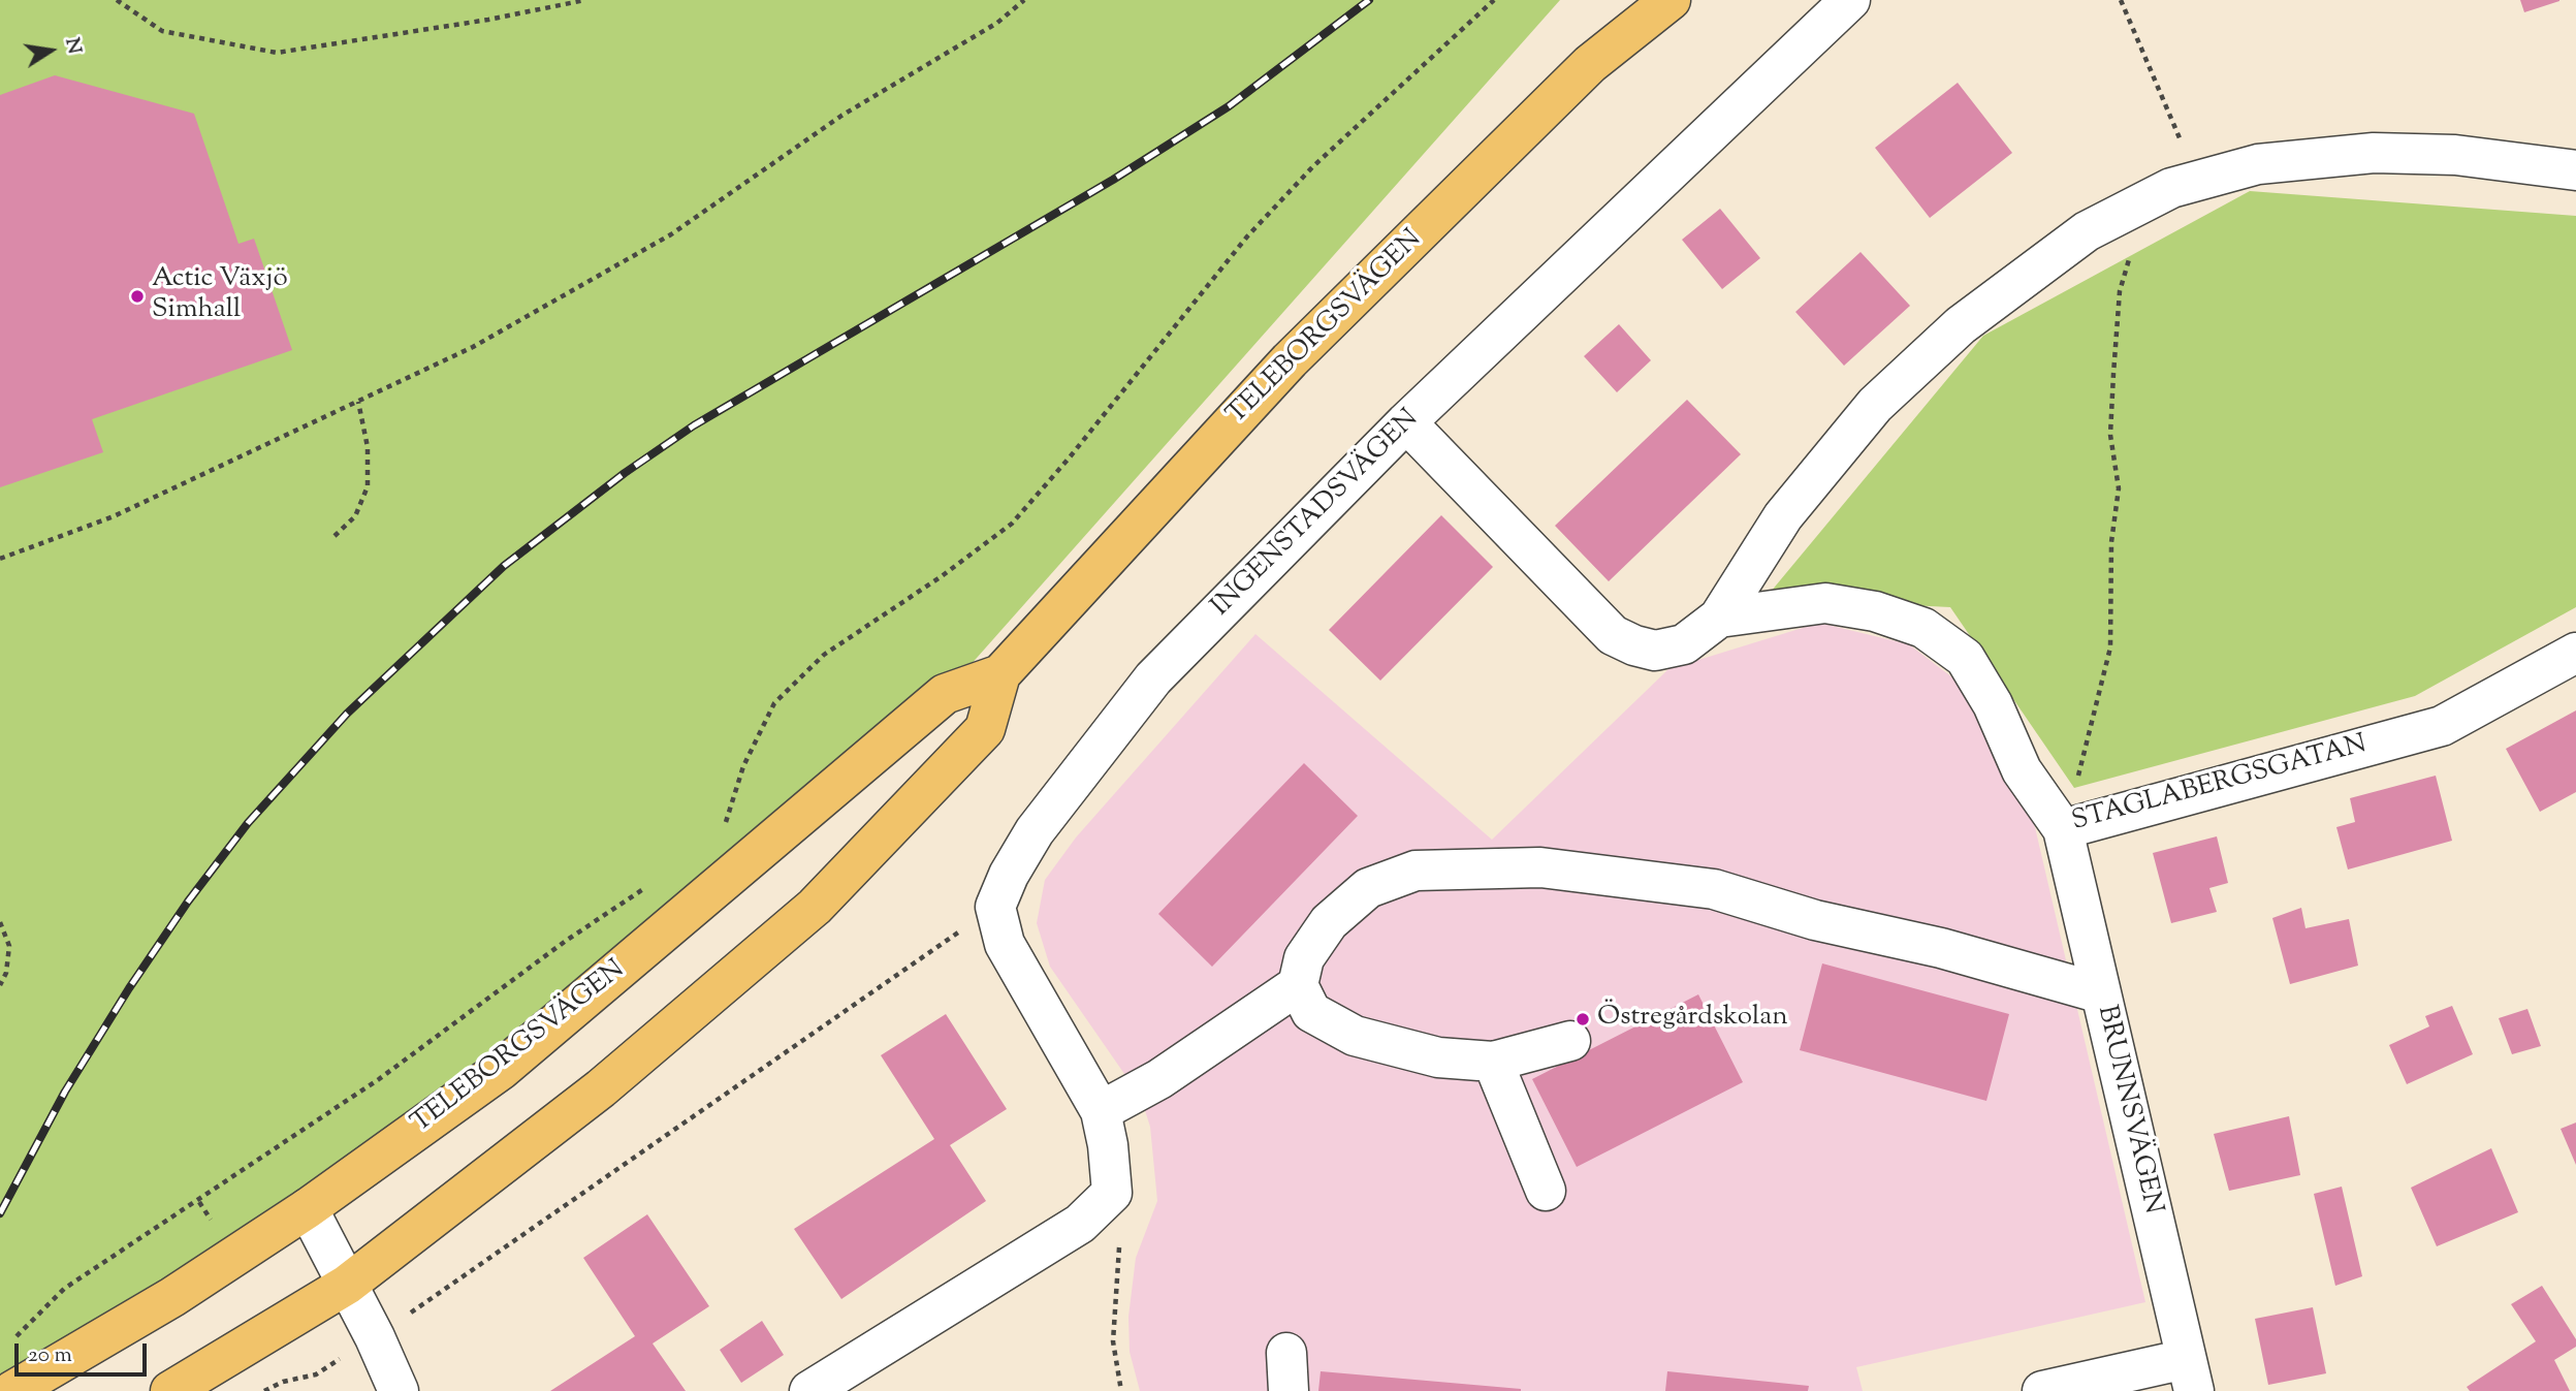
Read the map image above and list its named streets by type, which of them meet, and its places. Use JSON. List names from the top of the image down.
{
  "streets": {
    "main road": ["TELEBORGSVÄGEN"],
    "street": ["INGENSTADSVÄGEN", "STAGLABERGSGATAN", "BRUNNSVÄGEN"]
  },
  "crossings": [
    ["INGENSTADSVÄGEN", "STAGLABERGSGATAN"],
    ["STAGLABERGSGATAN", "BRUNNSVÄGEN"]
  ],
  "places": ["Actic Växjö Simhall", "Östregårdskolan"],
  "scale_bar": "20 m",
  "north": "right"
}
